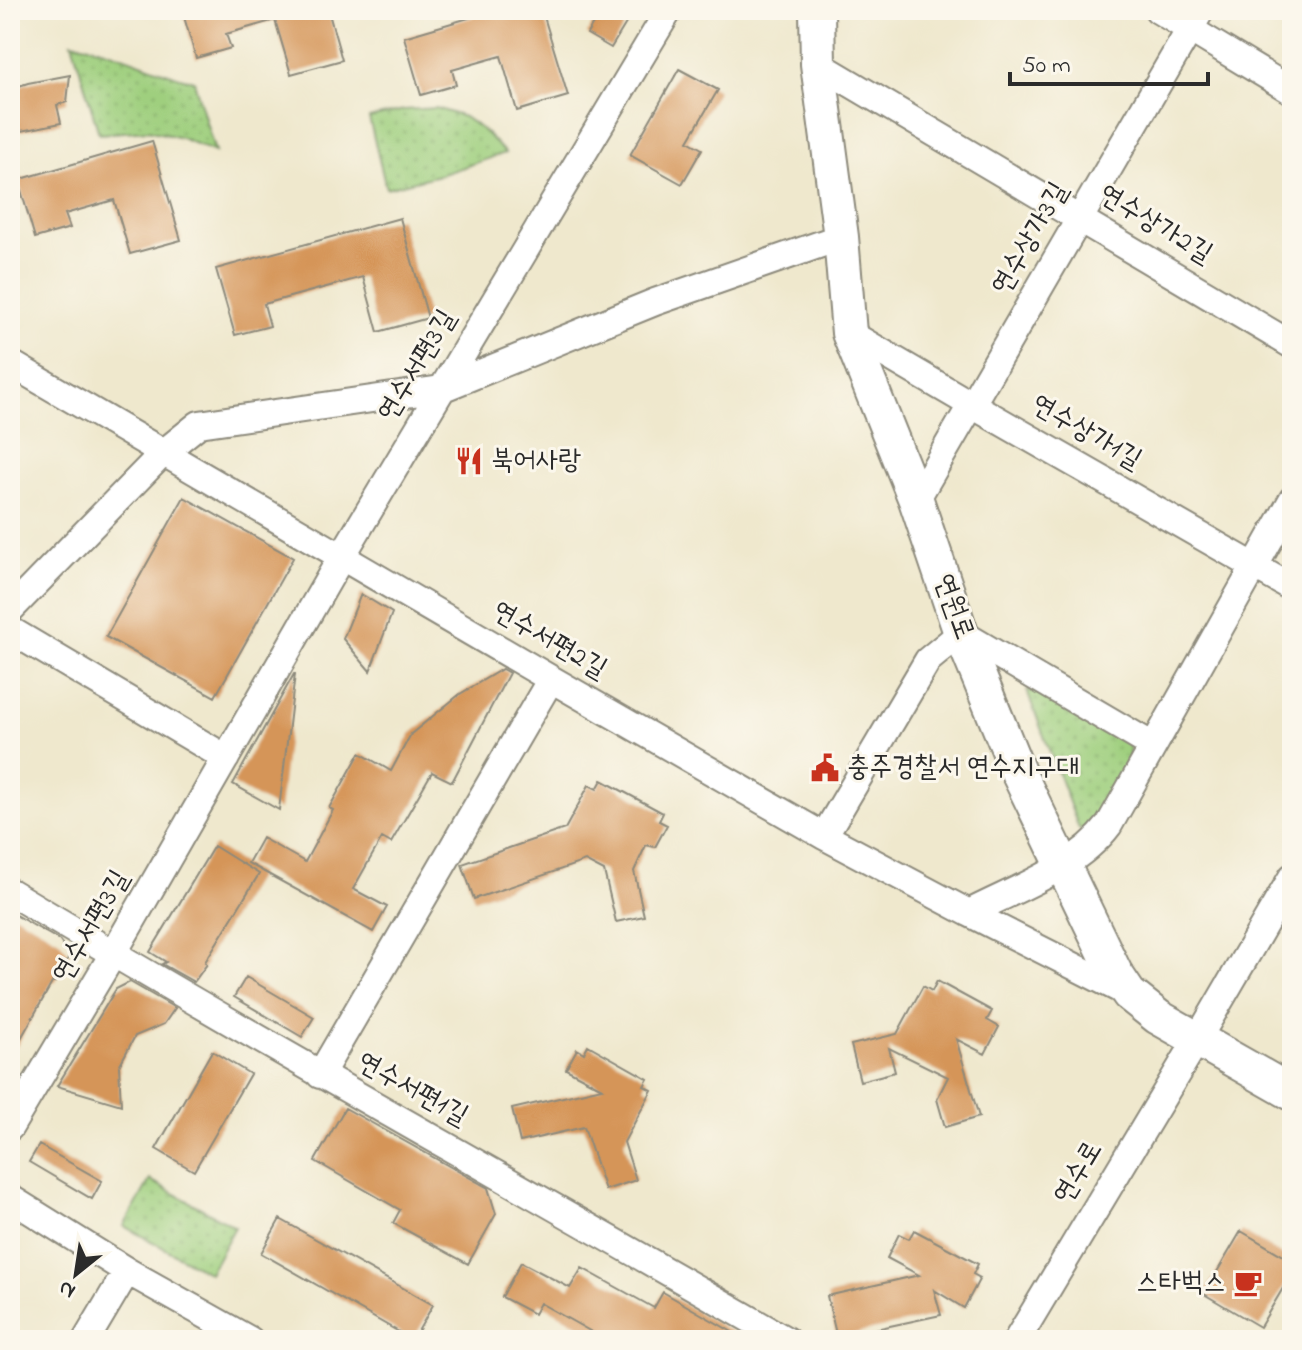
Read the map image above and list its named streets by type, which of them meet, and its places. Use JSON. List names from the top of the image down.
{
  "streets": {
    "street": [
      "연수상가2길",
      "연수상가3길",
      "연수서편3길",
      "연수상가1길",
      "연원로",
      "연수서편2길",
      "연수서편1길",
      "연수로"
    ]
  },
  "crossings": [
    ["연수상가2길", "연수상가3길"],
    ["연수상가2길", "연원로"],
    ["연수상가3길", "연수상가1길"],
    ["연수상가3길", "연원로"],
    ["연수서편3길", "연수서편2길"],
    ["연수서편3길", "연수서편1길"],
    ["연수상가1길", "연원로"],
    ["연원로", "연수서편2길"],
    ["연원로", "연수로"]
  ],
  "places": {
    "restaurant": ["북어사랑"],
    "public building": ["충주경찰서 연수지구대"],
    "cafe": ["스타벅스"]
  },
  "scale_bar": "50 m",
  "north": "bottom left"
}
